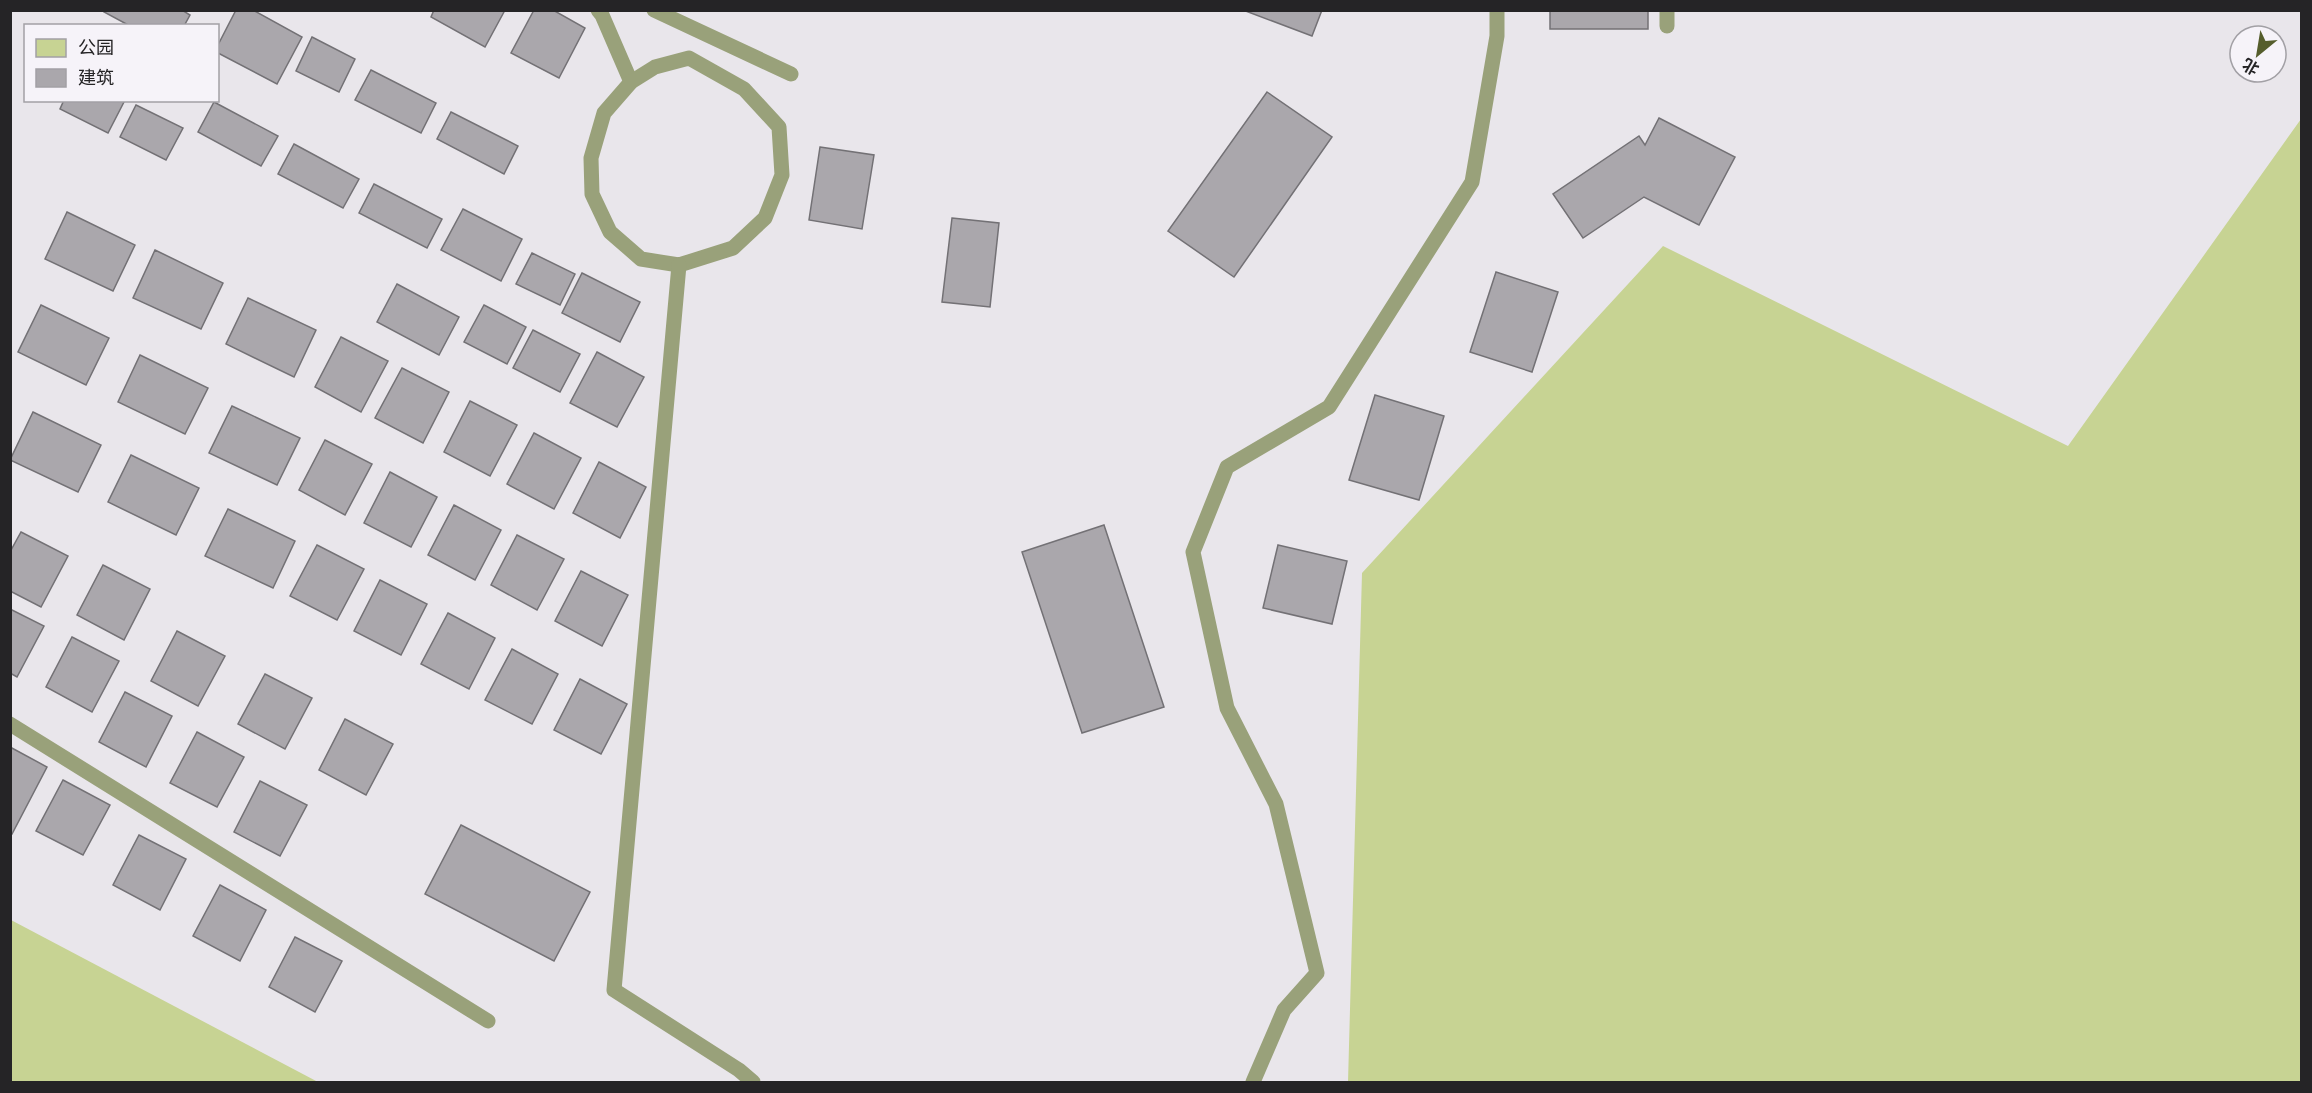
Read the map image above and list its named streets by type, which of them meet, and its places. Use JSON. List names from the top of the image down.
{
  "legend": ["公园", "建筑"],
  "north": "bottom left"
}
